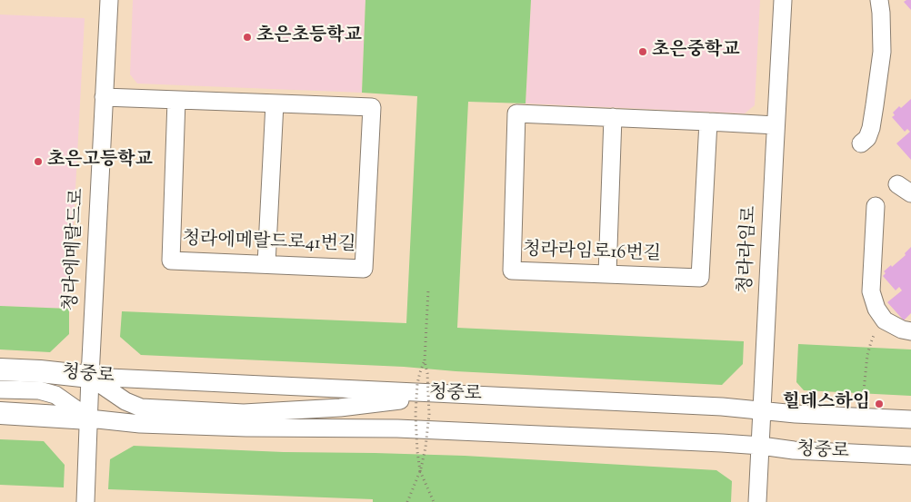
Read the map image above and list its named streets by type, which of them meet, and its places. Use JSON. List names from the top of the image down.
{
  "streets": {
    "main road": ["청중로"],
    "street": [
      "청라에메랄드로41번길",
      "청라에메랄드로",
      "청라라임로",
      "청라라임로16번길"
    ]
  },
  "crossings": [
    ["청라에메랄드로41번길", "청라에메랄드로"],
    ["청라에메랄드로", "청중로"],
    ["청라라임로", "청라라임로16번길"],
    ["청라라임로", "청중로"]
  ],
  "places": [
    "초은초등학교",
    "초은중학교",
    "초은고등학교",
    "힐데스하임"
  ]
}
